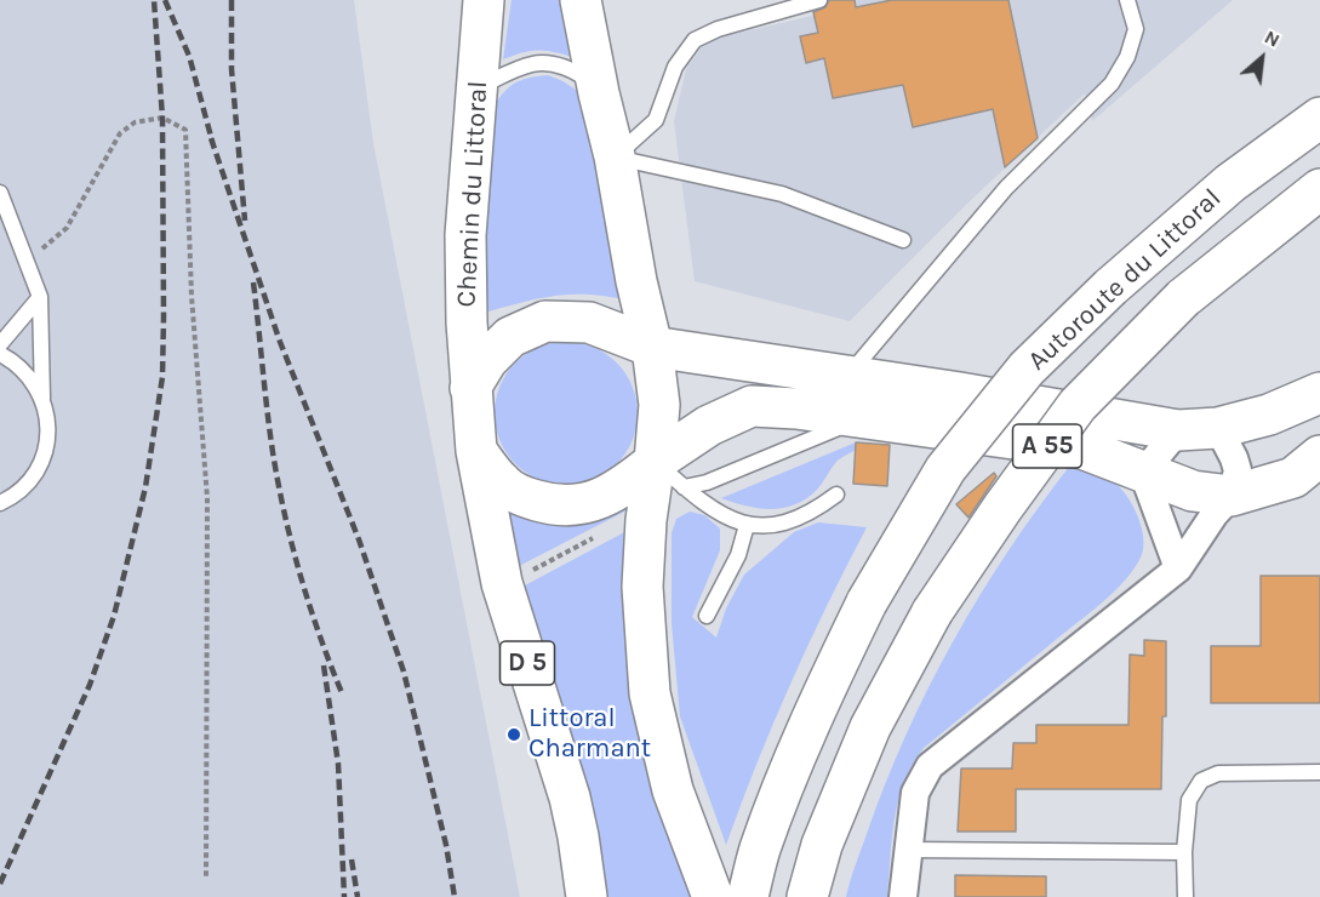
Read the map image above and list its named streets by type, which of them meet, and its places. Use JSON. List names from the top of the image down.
{
  "streets": {
    "main road": [
      "Chemin du Littoral",
      "Autoroute du Littoral",
      "A 55",
      "D 5"
    ]
  },
  "crossings": [
    ["Chemin du Littoral", "D 5"]
  ],
  "places": ["Littoral Charmant"],
  "north": "top right"
}
